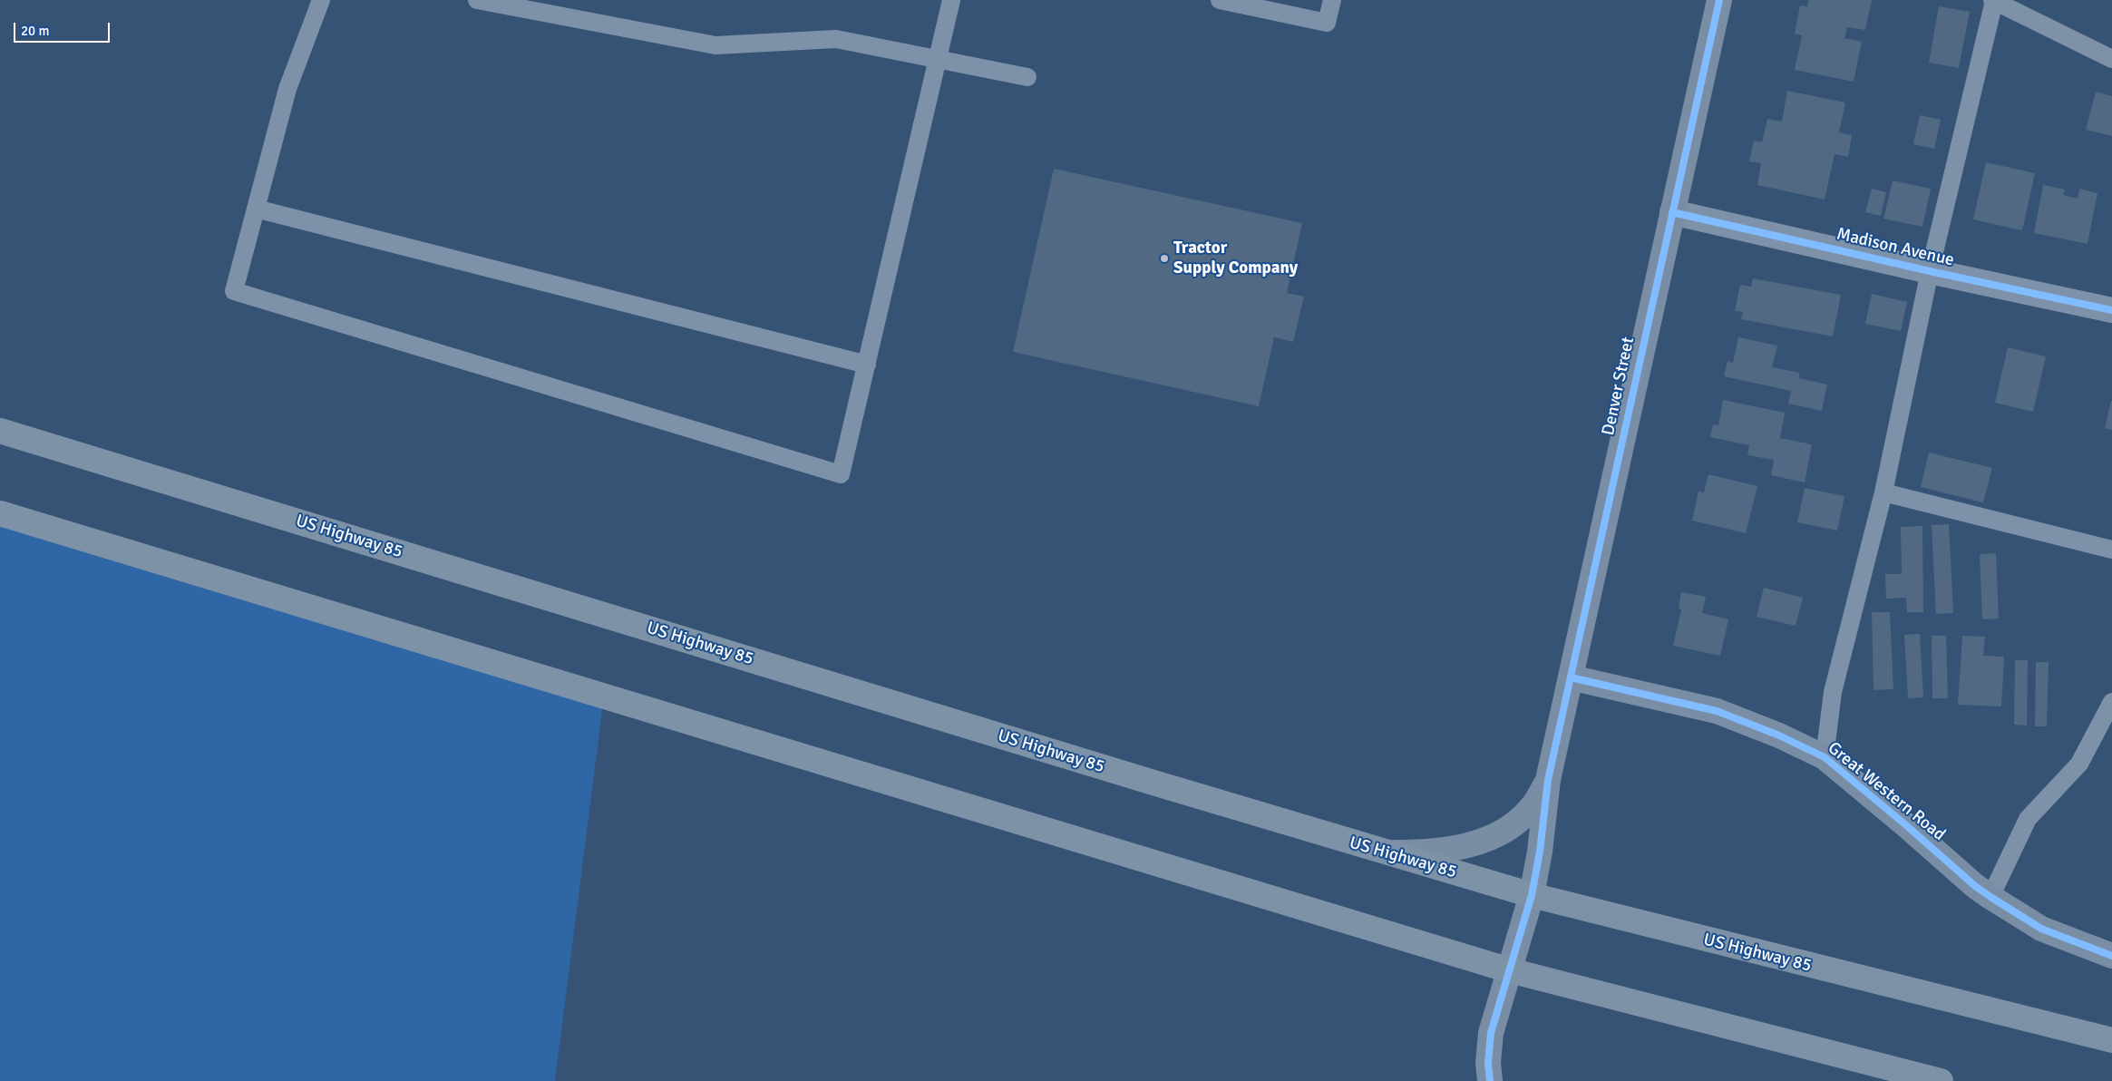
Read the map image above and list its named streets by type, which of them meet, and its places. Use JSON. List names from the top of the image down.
{
  "streets": {
    "highway": ["US Highway 85"],
    "street": ["Madison Avenue", "Denver Street", "Great Western Road"]
  },
  "crossings": [
    ["Madison Avenue", "Denver Street"],
    ["Denver Street", "Great Western Road"]
  ],
  "places": ["Tractor Supply Company"],
  "scale_bar": "20 m"
}
